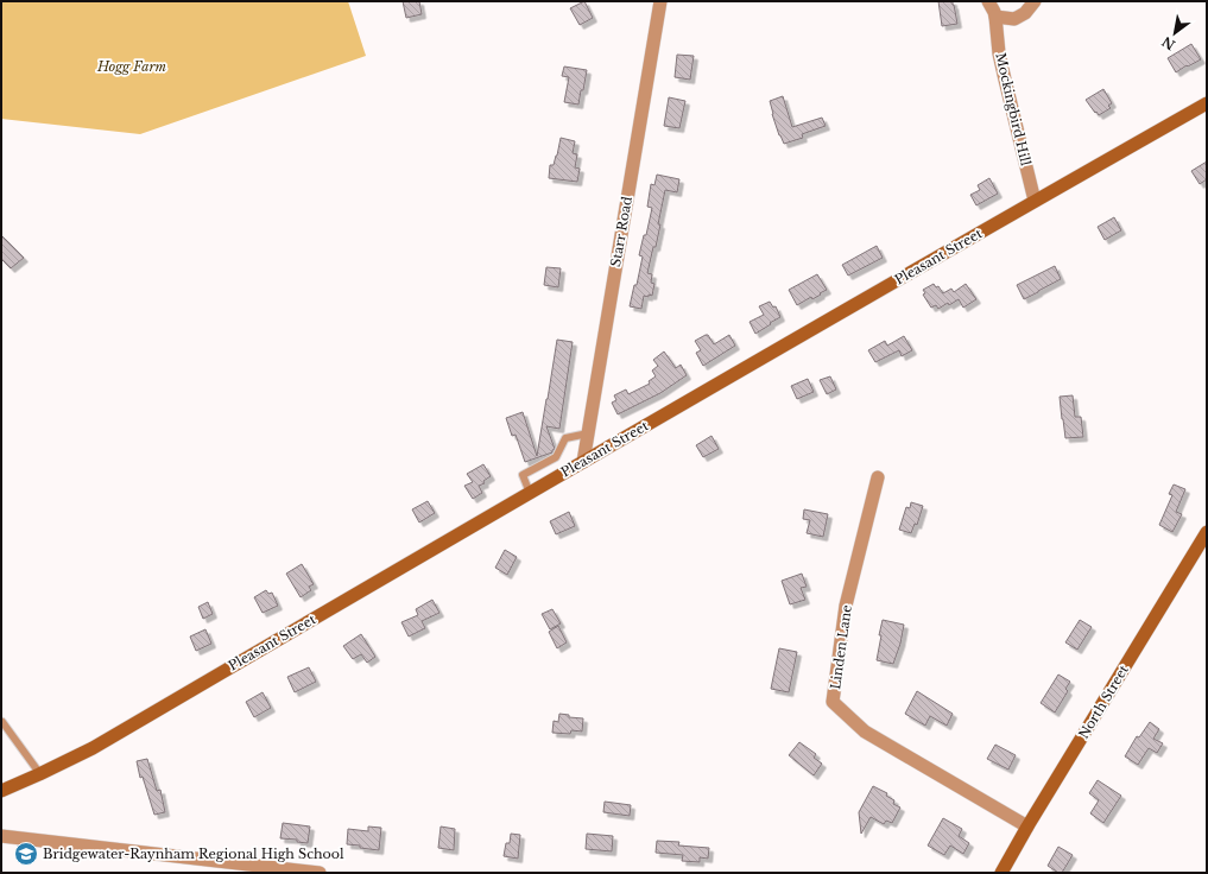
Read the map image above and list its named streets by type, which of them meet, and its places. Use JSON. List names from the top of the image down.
{
  "streets": {
    "main road": ["Pleasant Street", "North Street"],
    "street": ["Mockingbird Hill", "Starr Road", "Linden Lane"]
  },
  "crossings": [
    ["Mockingbird Hill", "Pleasant Street"],
    ["Starr Road", "Pleasant Street"],
    ["Linden Lane", "North Street"]
  ],
  "parks": ["Hogg Farm"],
  "places": {
    "school or university": ["Bridgewater-Raynham Regional High School"]
  },
  "north": "bottom left"
}
